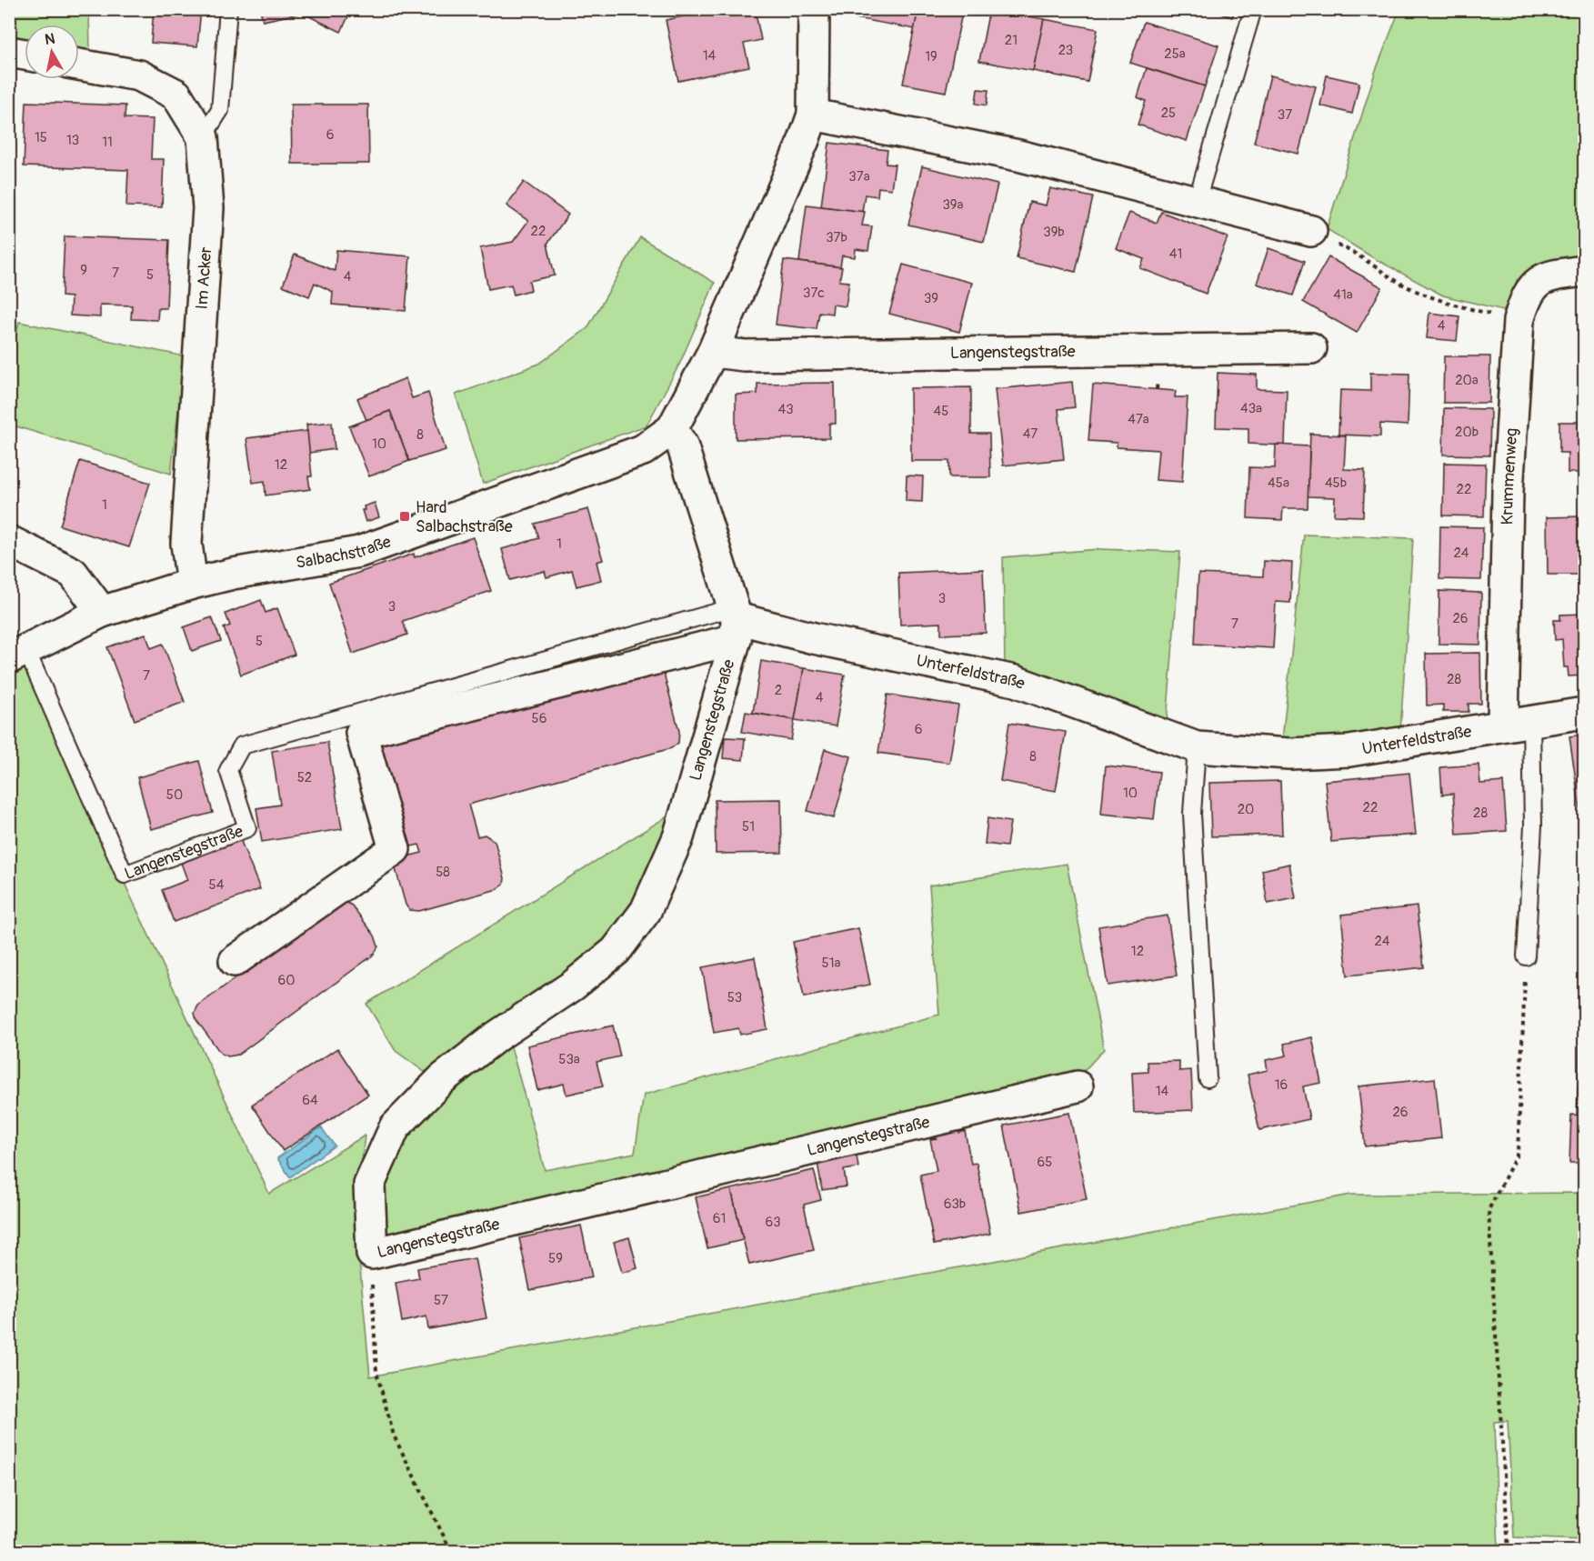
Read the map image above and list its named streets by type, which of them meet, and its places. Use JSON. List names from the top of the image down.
{
  "streets": {
    "street": [
      "Im Acker",
      "Langenstegstraße",
      "Krummenweg",
      "Salbachstraße",
      "Unterfeldstraße"
    ]
  },
  "crossings": [
    ["Im Acker", "Salbachstraße"],
    ["Langenstegstraße", "Salbachstraße"],
    ["Langenstegstraße", "Unterfeldstraße"],
    ["Krummenweg", "Unterfeldstraße"]
  ],
  "places": {
    "transit": ["Hard Salbachstraße"]
  },
  "house_numbers": [
    "21",
    "23",
    "25a",
    "14",
    "19",
    "25",
    "37",
    "6",
    "15",
    "13",
    "11",
    "37a",
    "39a",
    "22",
    "39b",
    "37b",
    "41",
    "9",
    "7",
    "5",
    "4",
    "37c",
    "41a",
    "39",
    "4",
    "20a",
    "43a",
    "43",
    "45",
    "47a",
    "20b",
    "47",
    "8",
    "10",
    "12",
    "45a",
    "45b",
    "22",
    "1",
    "1",
    "24",
    "3",
    "3",
    "26",
    "7",
    "5",
    "7",
    "28",
    "2",
    "4",
    "56",
    "6",
    "8",
    "52",
    "10",
    "50",
    "22",
    "20",
    "28",
    "51",
    "58",
    "54",
    "24",
    "12",
    "51a",
    "60",
    "53",
    "53a",
    "16",
    "14",
    "64",
    "26",
    "65",
    "63b",
    "61",
    "63",
    "59",
    "57"
  ],
  "north": "top"
}
